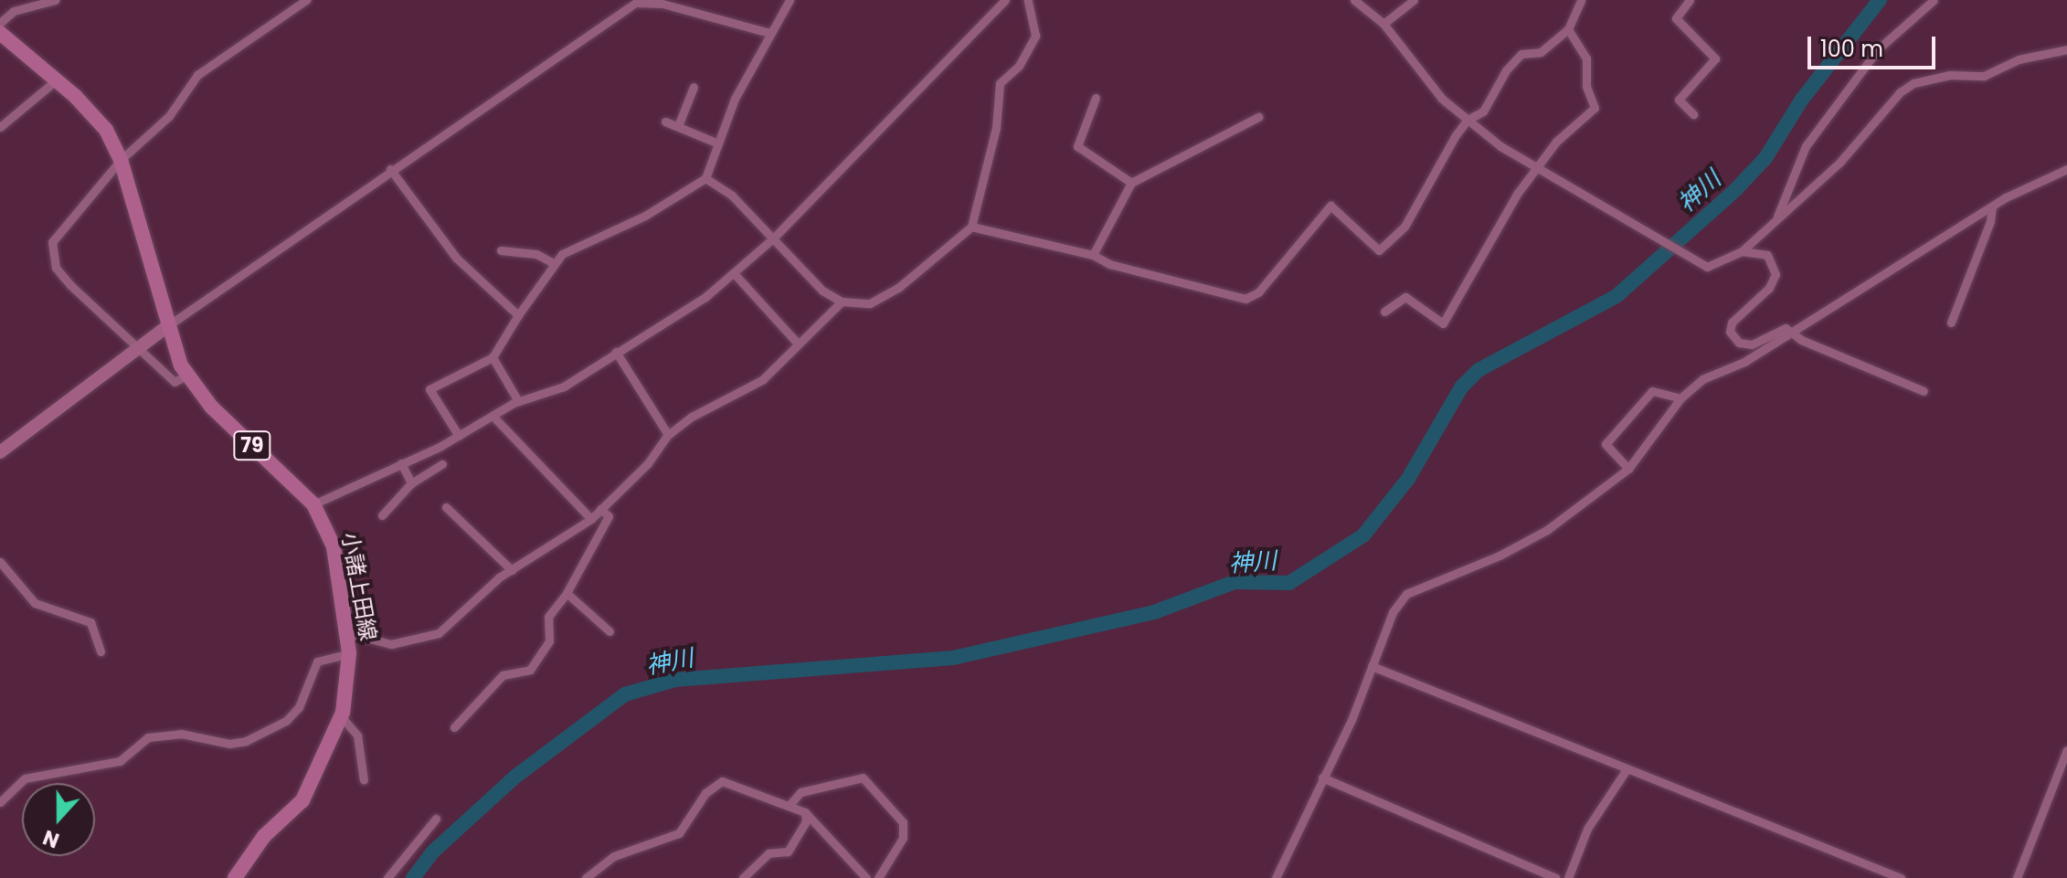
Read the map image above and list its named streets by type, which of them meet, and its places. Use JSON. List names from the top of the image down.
{
  "streets": {
    "main road": ["79", "小諸上田線"]
  },
  "water": ["神川"],
  "scale_bar": "100 m",
  "north": "bottom"
}
